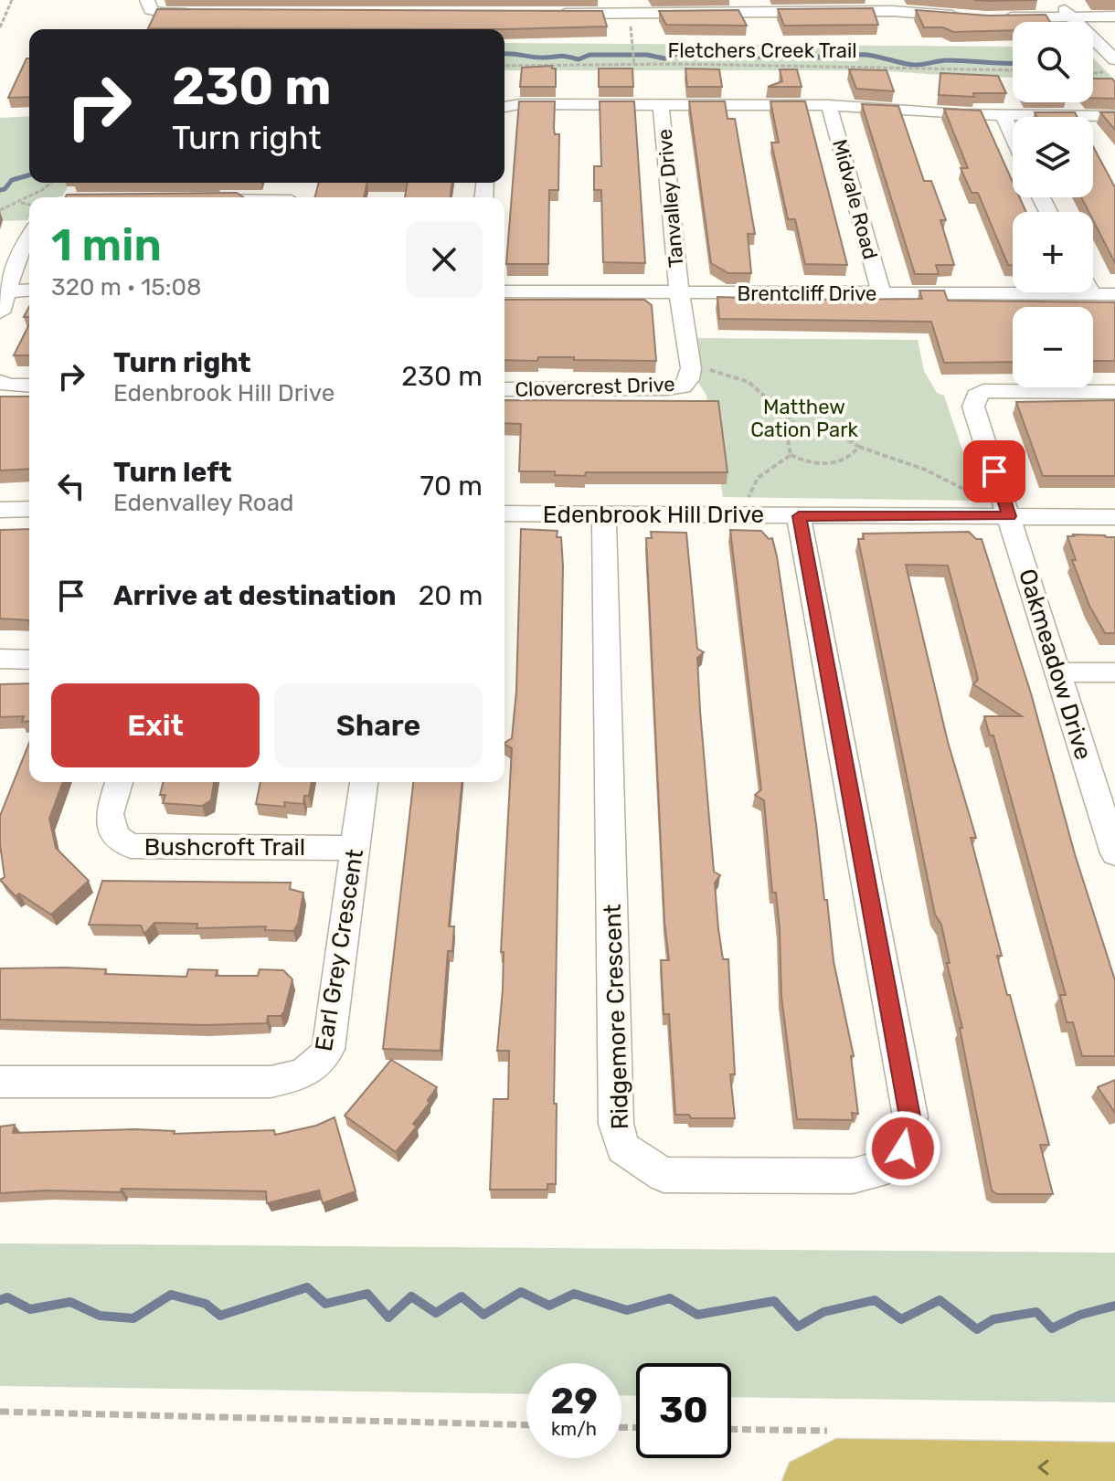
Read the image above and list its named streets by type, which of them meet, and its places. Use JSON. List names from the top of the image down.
{
  "streets": {
    "street": [
      "Tanvalley Drive",
      "Midvale Road",
      "Brentcliff Drive",
      "Clovercrest Drive",
      "Edenbrook Hill Drive",
      "Oakmeadow Drive",
      "Bushcroft Trail",
      "Earl Grey Crescent",
      "Ridgemore Crescent"
    ],
    "path": ["Fletchers Creek Trail"]
  },
  "crossings": [
    ["Tanvalley Drive", "Brentcliff Drive"],
    ["Tanvalley Drive", "Clovercrest Drive"],
    ["Midvale Road", "Brentcliff Drive"],
    ["Brentcliff Drive", "Clovercrest Drive"],
    ["Edenbrook Hill Drive", "Oakmeadow Drive"],
    ["Edenbrook Hill Drive", "Ridgemore Crescent"],
    ["Bushcroft Trail", "Earl Grey Crescent"]
  ],
  "parks": ["Matthew Cation Park"],
  "page": {
    "map_buttons": ["+", "−"],
    "turn": ["230 m", "Turn right"],
    "heading": ["1 min", "320 m · 15:08"],
    "list": [
      {
        "name": "Turn right",
        "note": "Edenbrook Hill Drive",
        "value": "230 m"
      },
      {
        "name": "Turn left",
        "note": "Edenvalley Road",
        "value": "70 m"
      },
      {
        "name": "Arrive at destination",
        "value": "20 m"
      }
    ],
    "buttons": ["Exit", "Share"],
    "speed": "29 km/h",
    "limit": "30"
  }
}
